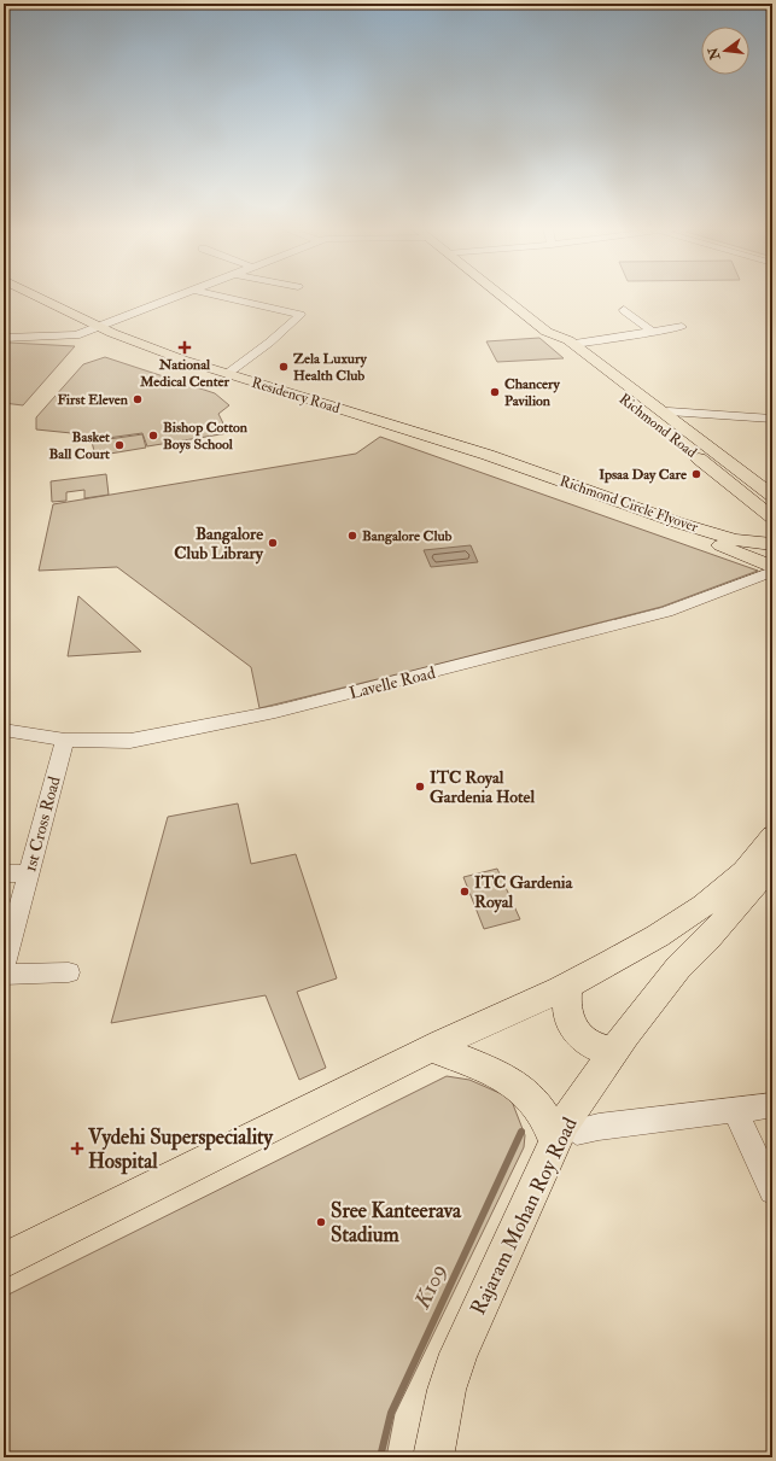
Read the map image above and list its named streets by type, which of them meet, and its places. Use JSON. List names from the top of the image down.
{
  "streets": {
    "main road": [
      "Residency Road",
      "Richmond Road",
      "Richmond Circle Flyover",
      "Rajaram Mohan Roy Road"
    ],
    "street": ["Lavelle Road", "1st Cross Road"]
  },
  "crossings": [
    ["Residency Road", "Richmond Circle Flyover"],
    ["Lavelle Road", "1st Cross Road"]
  ],
  "water": ["K109"],
  "places": {
    "health": ["National Medical Center", "Vydehi Superspeciality Hospital"],
    "other": [
      "Zela Luxury Health Club",
      "Chancery Pavilion",
      "First Eleven",
      "Bishop Cotton Boys School",
      "Basket Ball Court",
      "Ipsaa Day Care",
      "Bangalore Club",
      "Bangalore Club Library",
      "ITC Royal Gardenia Hotel",
      "ITC Gardenia Royal",
      "Sree Kanteerava Stadium"
    ]
  },
  "north": "left"
}
